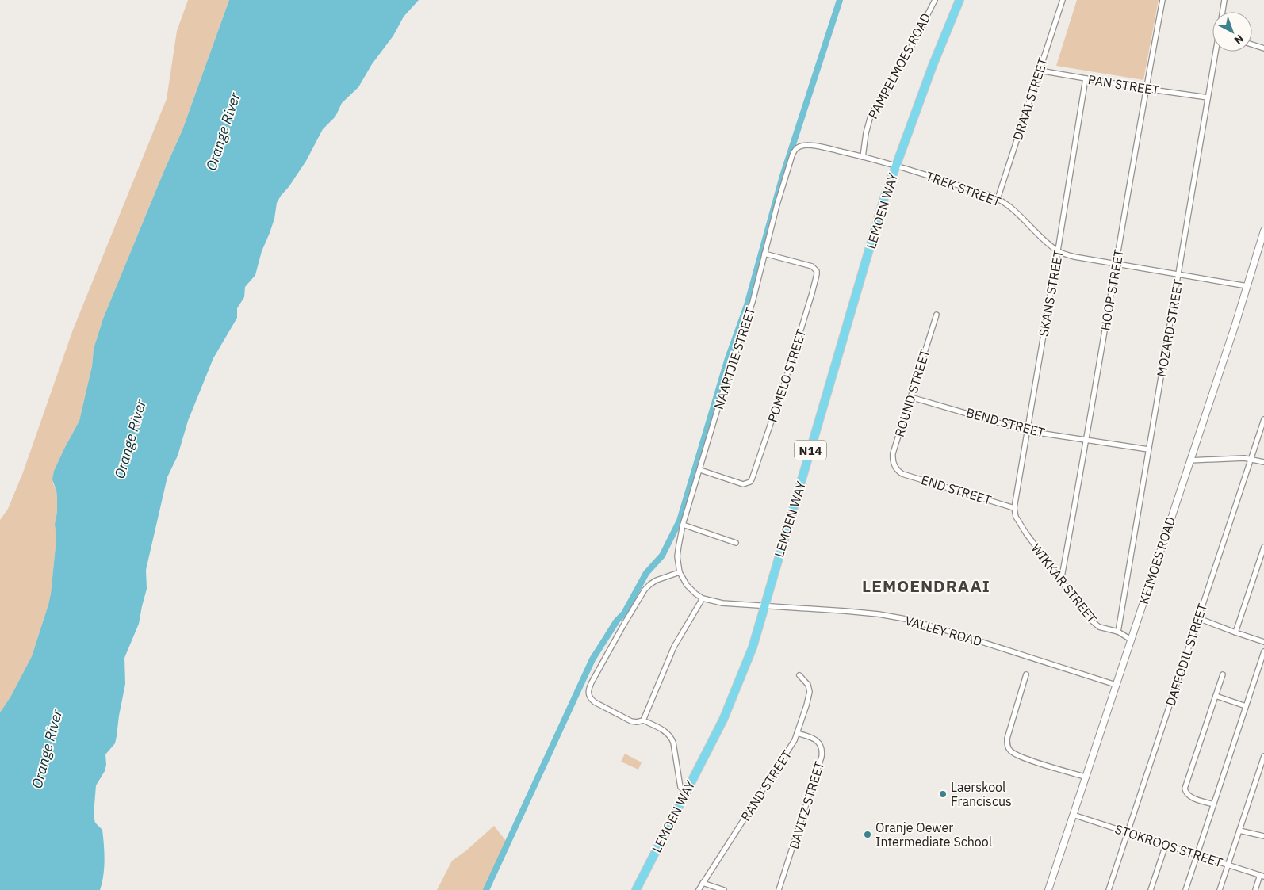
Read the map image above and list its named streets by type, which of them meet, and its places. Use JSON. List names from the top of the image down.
{
  "streets": {
    "highway": ["LEMOEN WAY", "N14"],
    "street": [
      "PAMPELMOES ROAD",
      "PAN STREET",
      "DRAAI STREET",
      "TREK STREET",
      "HOOP STREET",
      "SKANS STREET",
      "MOZARD STREET",
      "NAARTJIE STREET",
      "POMELO STREET",
      "ROUND STREET",
      "BEND STREET",
      "END STREET",
      "KEIMOES ROAD",
      "WIKKAR STREET",
      "VALLEY ROAD",
      "DAFFODIL STREET",
      "RAND STREET",
      "DAVITZ STREET",
      "STOKROOS STREET"
    ]
  },
  "crossings": [
    ["PAMPELMOES ROAD", "TREK STREET"],
    ["PAN STREET", "DRAAI STREET"],
    ["PAN STREET", "HOOP STREET"],
    ["PAN STREET", "SKANS STREET"],
    ["PAN STREET", "MOZARD STREET"],
    ["DRAAI STREET", "TREK STREET"],
    ["TREK STREET", "LEMOEN WAY"],
    ["TREK STREET", "HOOP STREET"],
    ["TREK STREET", "SKANS STREET"],
    ["TREK STREET", "MOZARD STREET"],
    ["TREK STREET", "NAARTJIE STREET"],
    ["TREK STREET", "KEIMOES ROAD"],
    ["LEMOEN WAY", "VALLEY ROAD"],
    ["HOOP STREET", "BEND STREET"],
    ["HOOP STREET", "WIKKAR STREET"],
    ["SKANS STREET", "BEND STREET"],
    ["SKANS STREET", "END STREET"],
    ["SKANS STREET", "WIKKAR STREET"],
    ["MOZARD STREET", "BEND STREET"],
    ["MOZARD STREET", "WIKKAR STREET"],
    ["NAARTJIE STREET", "POMELO STREET"],
    ["ROUND STREET", "BEND STREET"],
    ["ROUND STREET", "END STREET"],
    ["END STREET", "WIKKAR STREET"],
    ["KEIMOES ROAD", "WIKKAR STREET"],
    ["KEIMOES ROAD", "VALLEY ROAD"],
    ["KEIMOES ROAD", "STOKROOS STREET"],
    ["DAFFODIL STREET", "STOKROOS STREET"],
    ["RAND STREET", "DAVITZ STREET"]
  ],
  "districts": ["LEMOENDRAAI"],
  "water": ["Orange River"],
  "places": ["Laerskool Franciscus", "Oranje Oewer Intermediate School"],
  "north": "bottom right"
}
